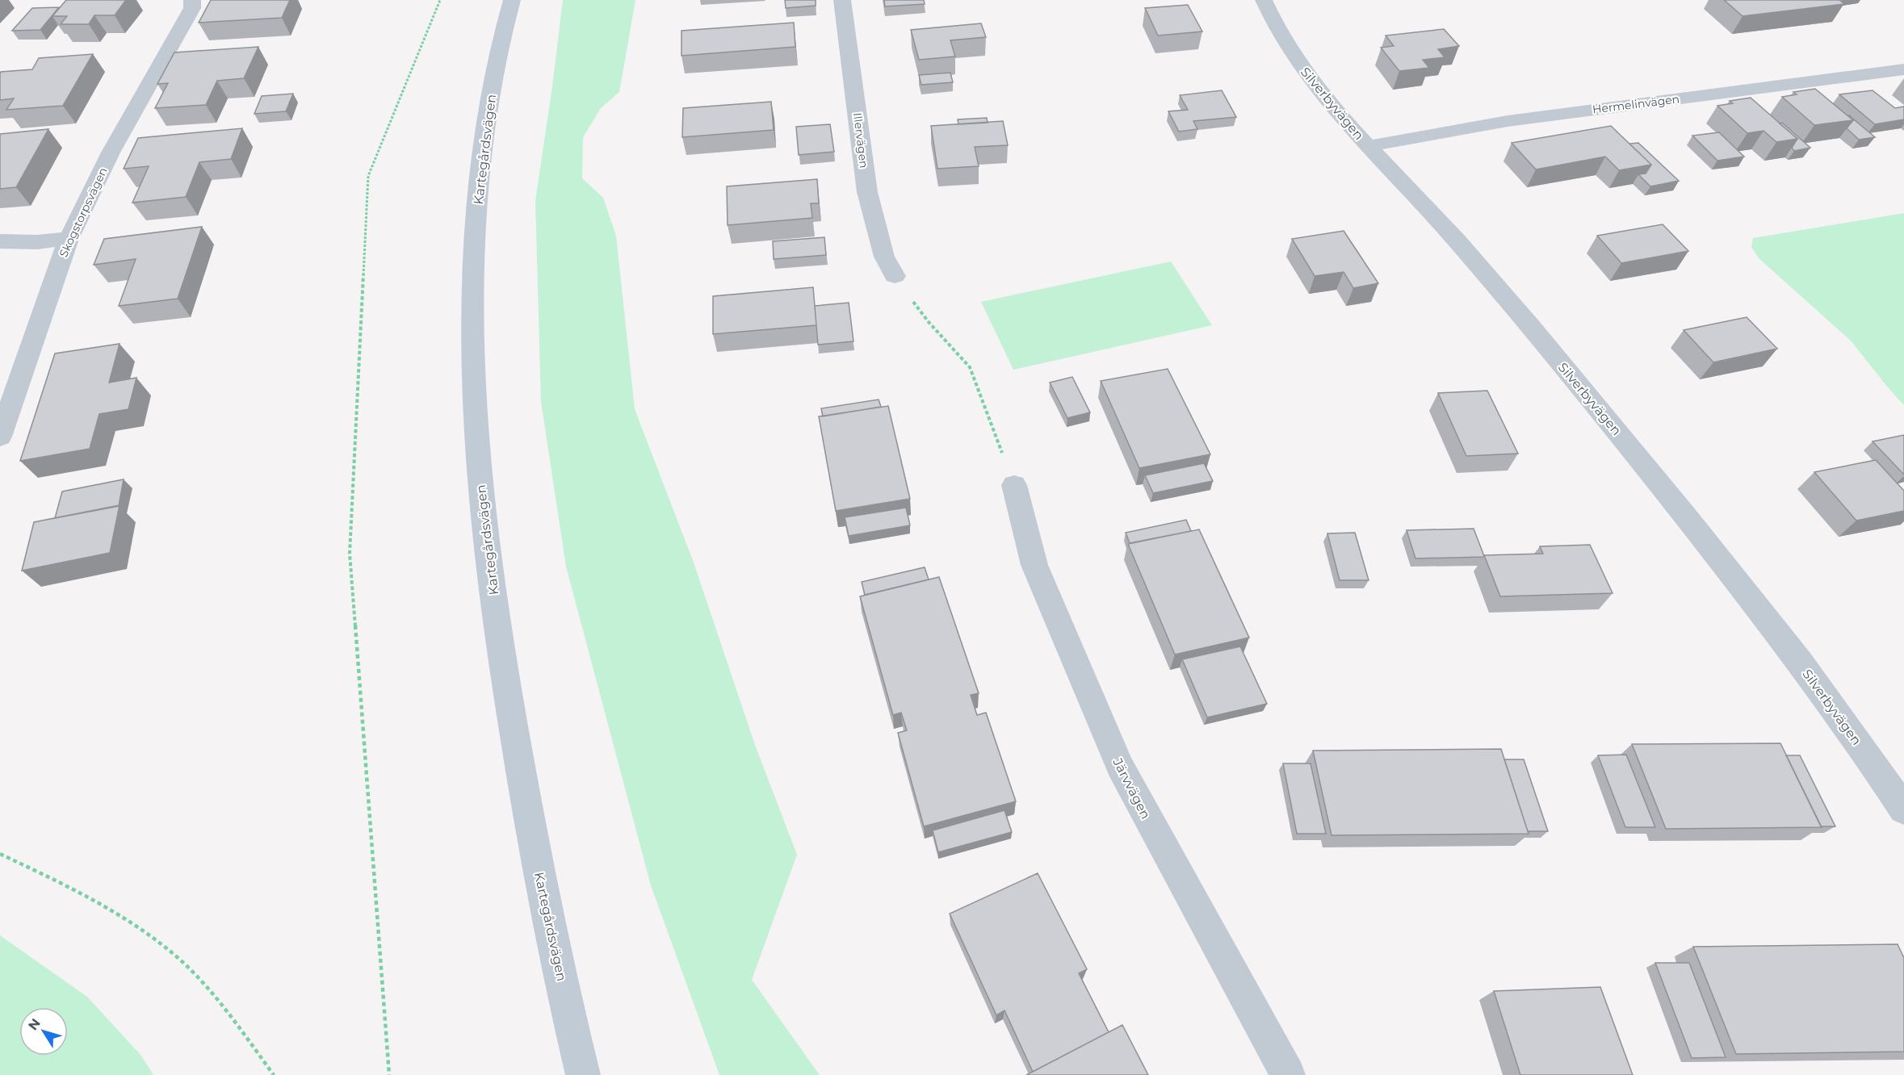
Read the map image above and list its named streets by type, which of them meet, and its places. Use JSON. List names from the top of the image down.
{
  "streets": {
    "street": [
      "Silverbyvägen",
      "Hermelinvägen",
      "Illervägen",
      "Kartegårdsvägen",
      "Skogstorpsvägen",
      "Järvvägen"
    ]
  },
  "crossings": [
    ["Silverbyvägen", "Hermelinvägen"]
  ],
  "north": "top left"
}
